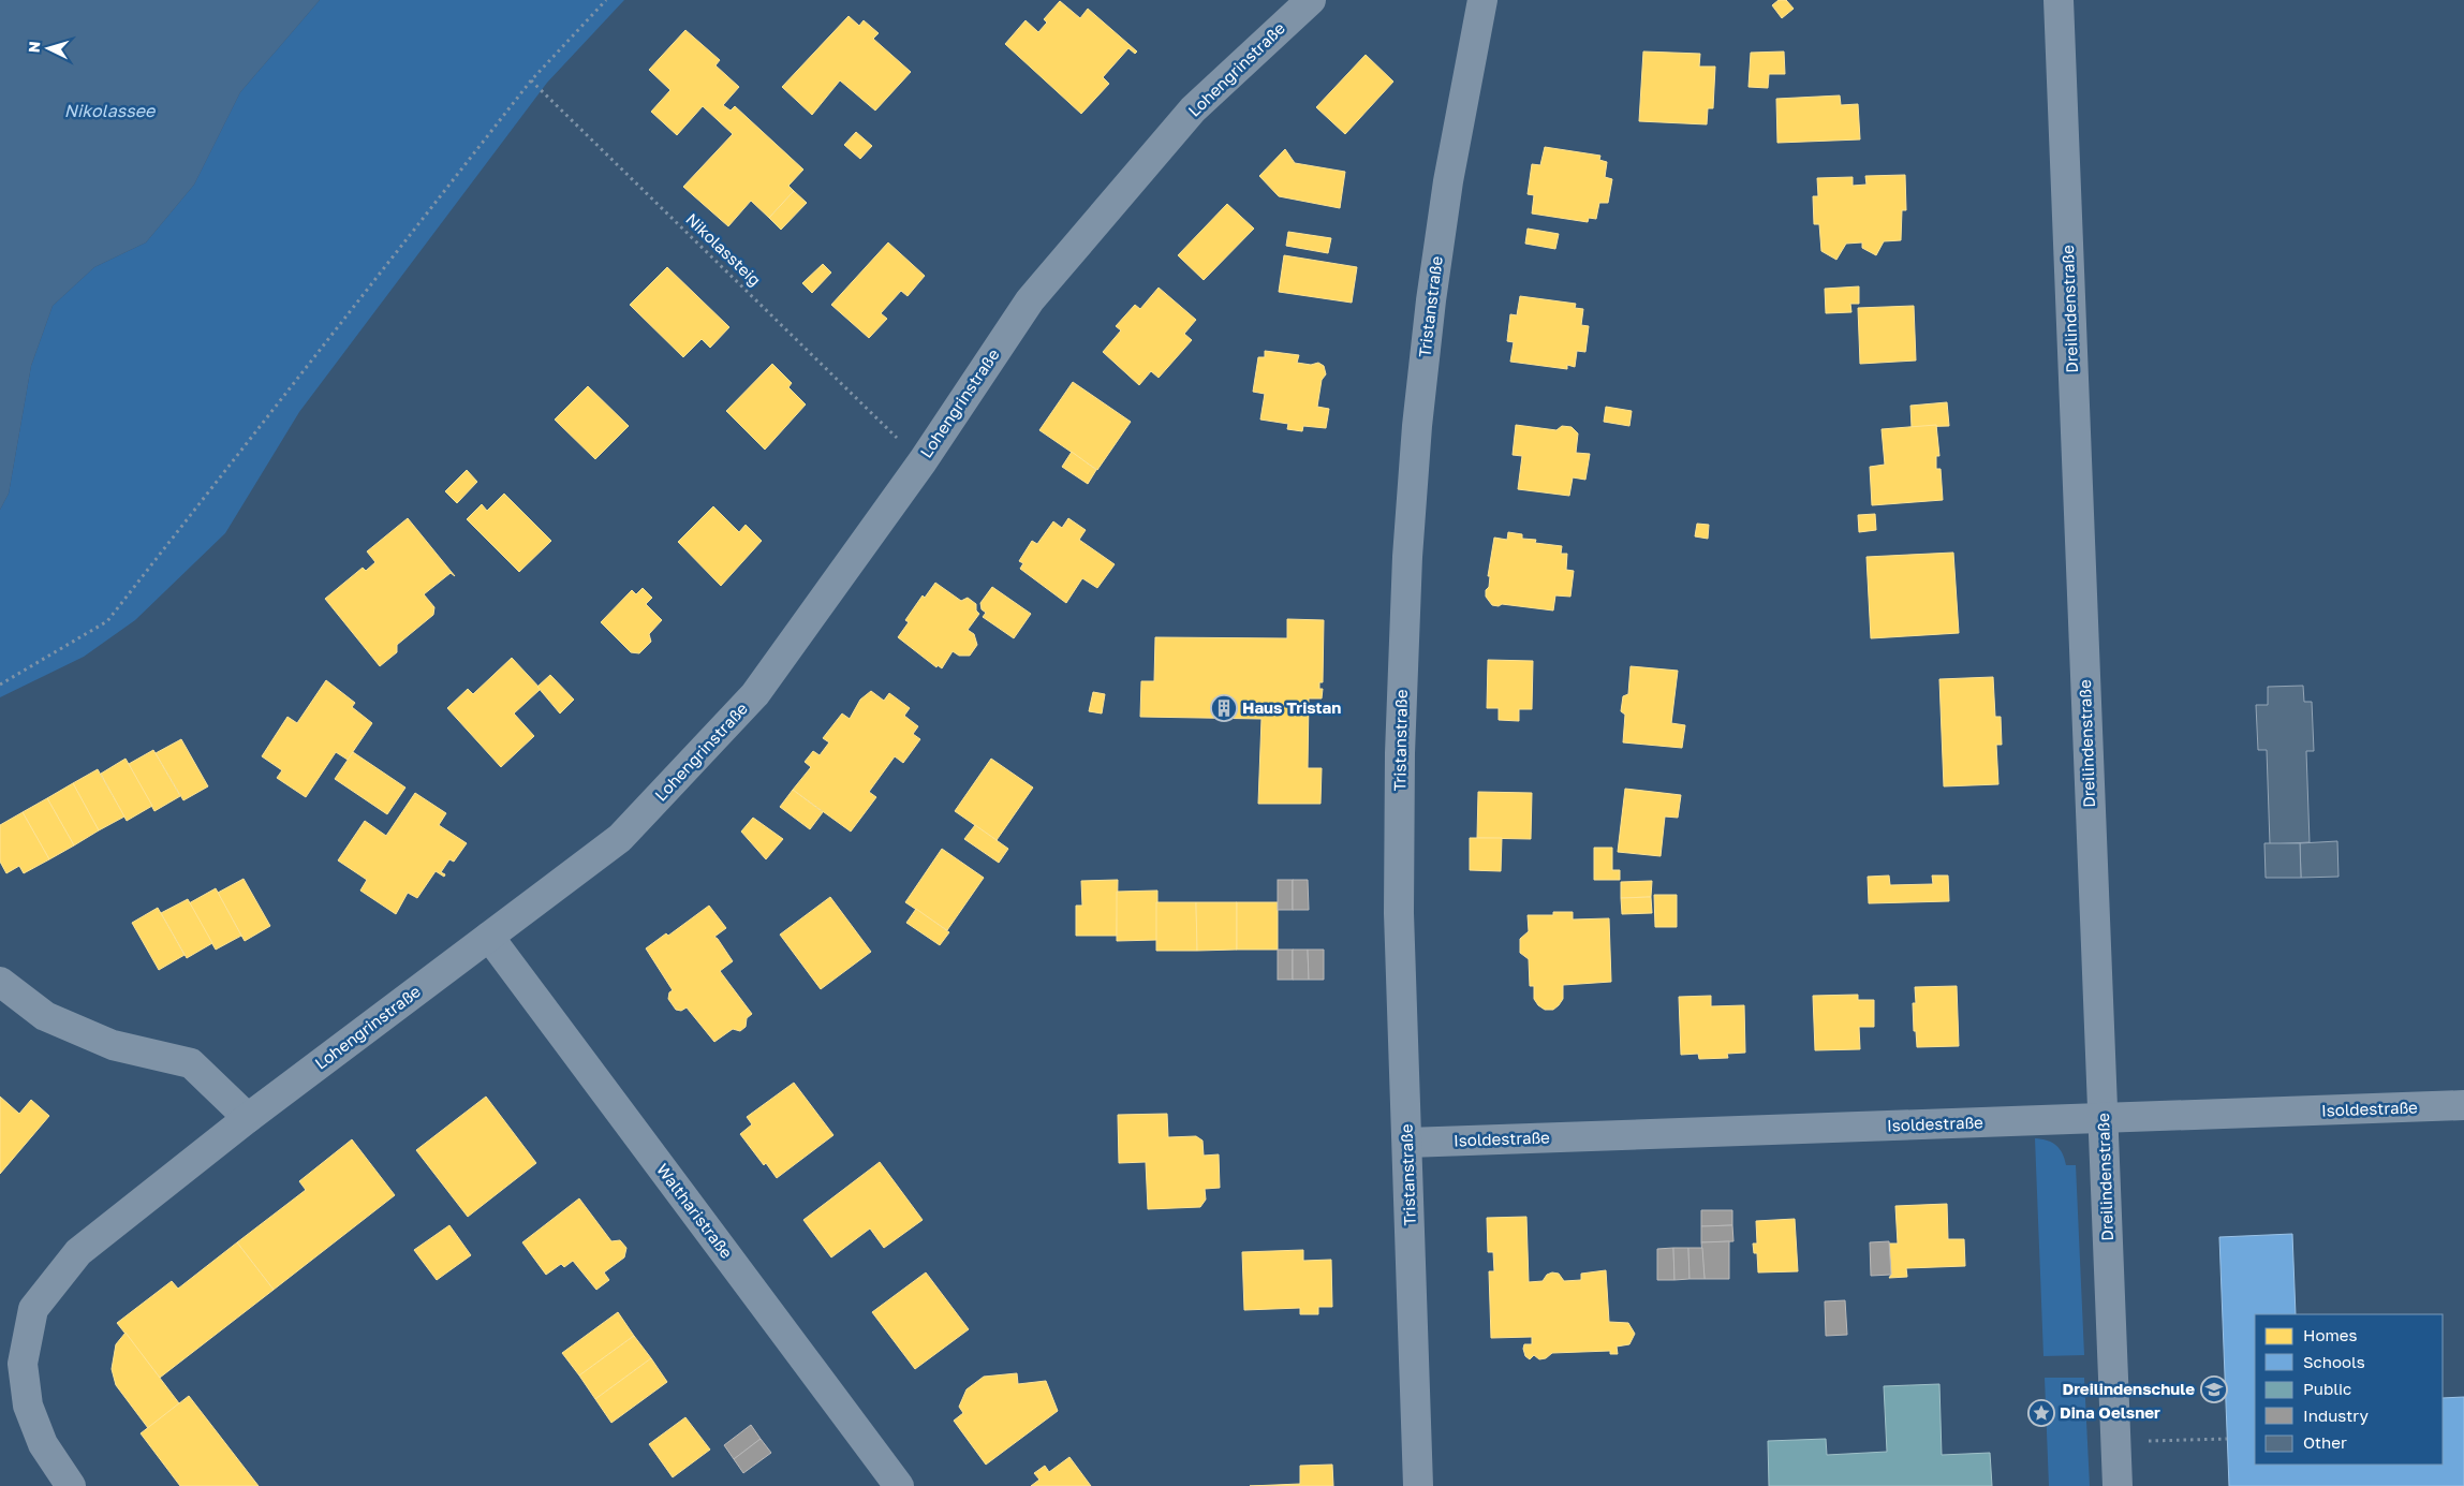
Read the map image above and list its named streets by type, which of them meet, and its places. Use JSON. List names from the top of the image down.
{
  "streets": {
    "street": [
      "Lohengrinstraße",
      "Tristanstraße",
      "Dreilindenstraße",
      "Isoldestraße",
      "Waltharistraße"
    ],
    "path": ["Nikolassteig"]
  },
  "crossings": [
    ["Lohengrinstraße", "Waltharistraße"],
    ["Tristanstraße", "Isoldestraße"],
    ["Dreilindenstraße", "Isoldestraße"]
  ],
  "water": ["Nikolassee"],
  "places": {
    "building": ["Haus Tristan"],
    "school or university": ["Dreilindenschule"],
    "place": ["Dina Oelsner"]
  },
  "legend": [
    "Homes",
    "Schools",
    "Public",
    "Industry",
    "Other"
  ],
  "north": "left"
}
